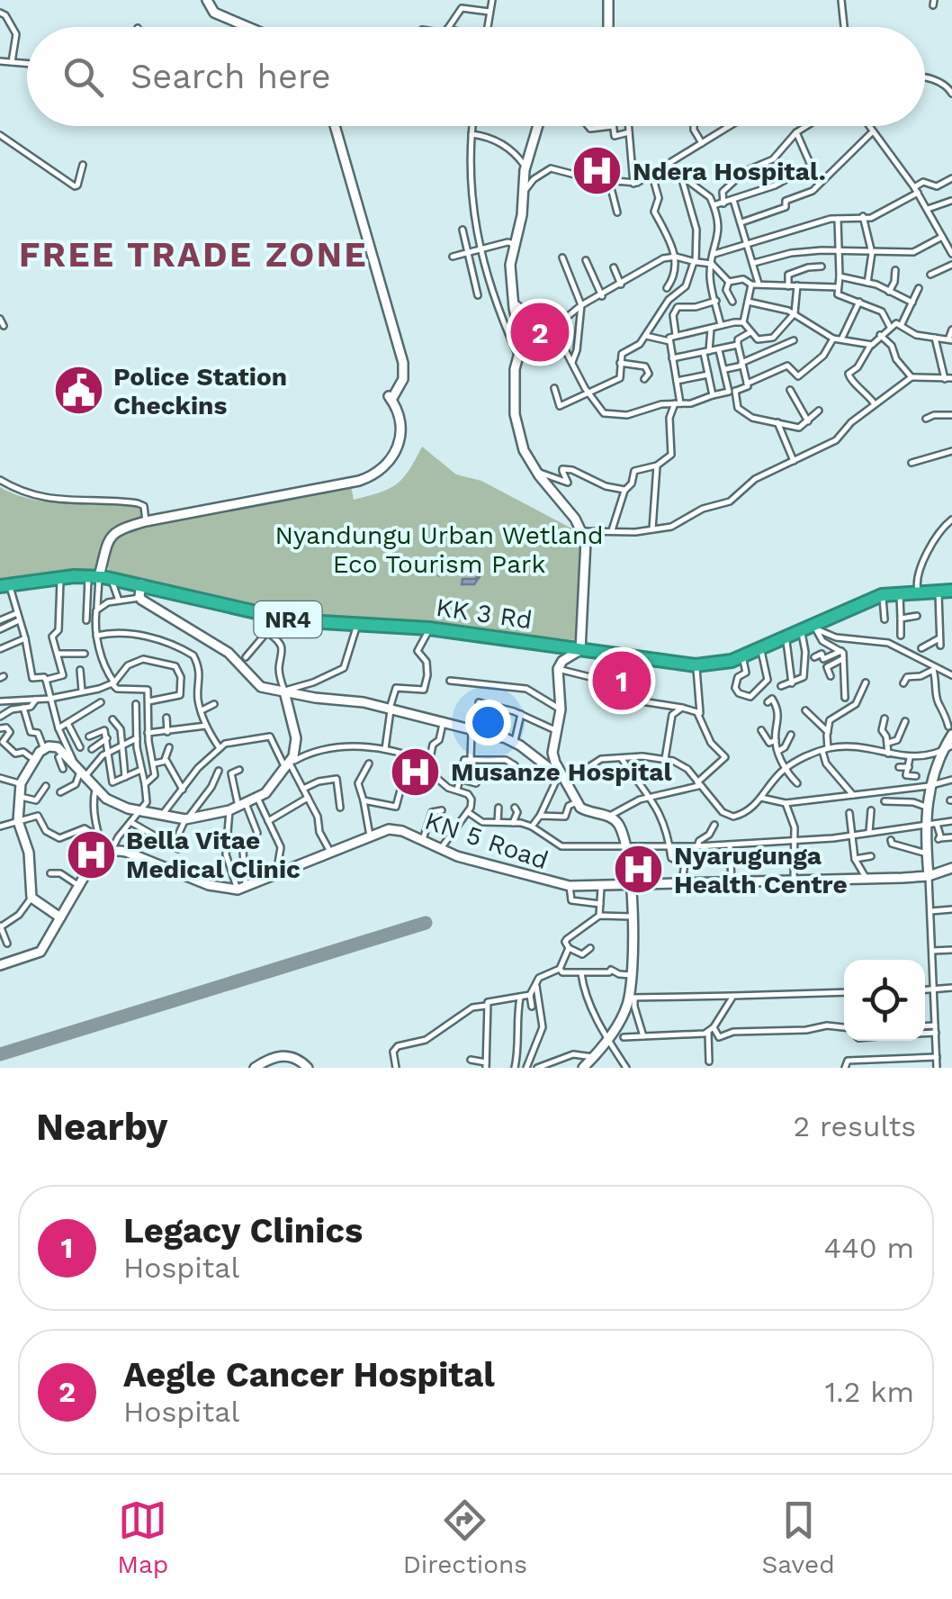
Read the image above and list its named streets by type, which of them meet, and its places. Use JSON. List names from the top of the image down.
{
  "streets": {
    "highway": ["KK 3 Rd", "NR4"],
    "main road": ["KN 5 Road"]
  },
  "districts": ["FREE TRADE ZONE"],
  "parks": ["Nyandungu Urban Wetland Eco Tourism Park"],
  "places": {
    "hospital": [
      "Ndera Hospital.",
      "Musanze Hospital",
      "Bella Vitae Medical Clinic",
      "Nyarugunga Health Centre"
    ],
    "public building": ["Police Station Checkins"]
  },
  "page": {
    "search": "Search here",
    "pins": ["2", "1"],
    "heading": ["Nearby", "2 results"],
    "list": [
      {
        "mark": "1",
        "name": "Legacy Clinics",
        "note": "Hospital",
        "value": "440 m"
      },
      {
        "mark": "2",
        "name": "Aegle Cancer Hospital",
        "note": "Hospital",
        "value": "1.2 km"
      }
    ],
    "nav": ["Map", "Directions", "Saved"]
  }
}
